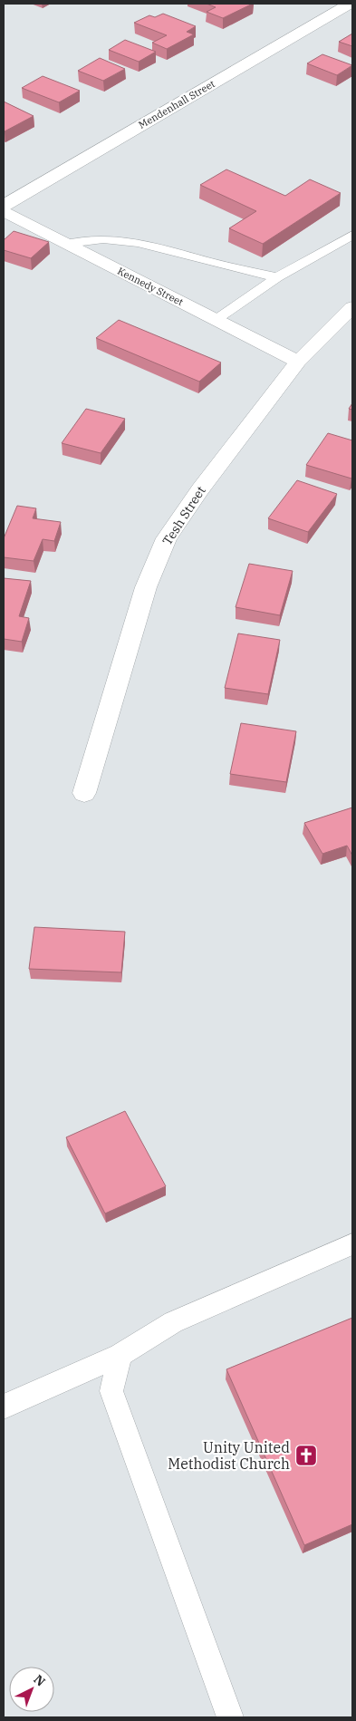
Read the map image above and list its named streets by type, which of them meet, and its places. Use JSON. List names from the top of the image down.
{
  "streets": {
    "street": ["Mendenhall Street", "Kennedy Street", "Tesh Street"]
  },
  "crossings": [
    ["Kennedy Street", "Tesh Street"]
  ],
  "places": {
    "church": ["Unity United Methodist Church"]
  },
  "north": "top right"
}
